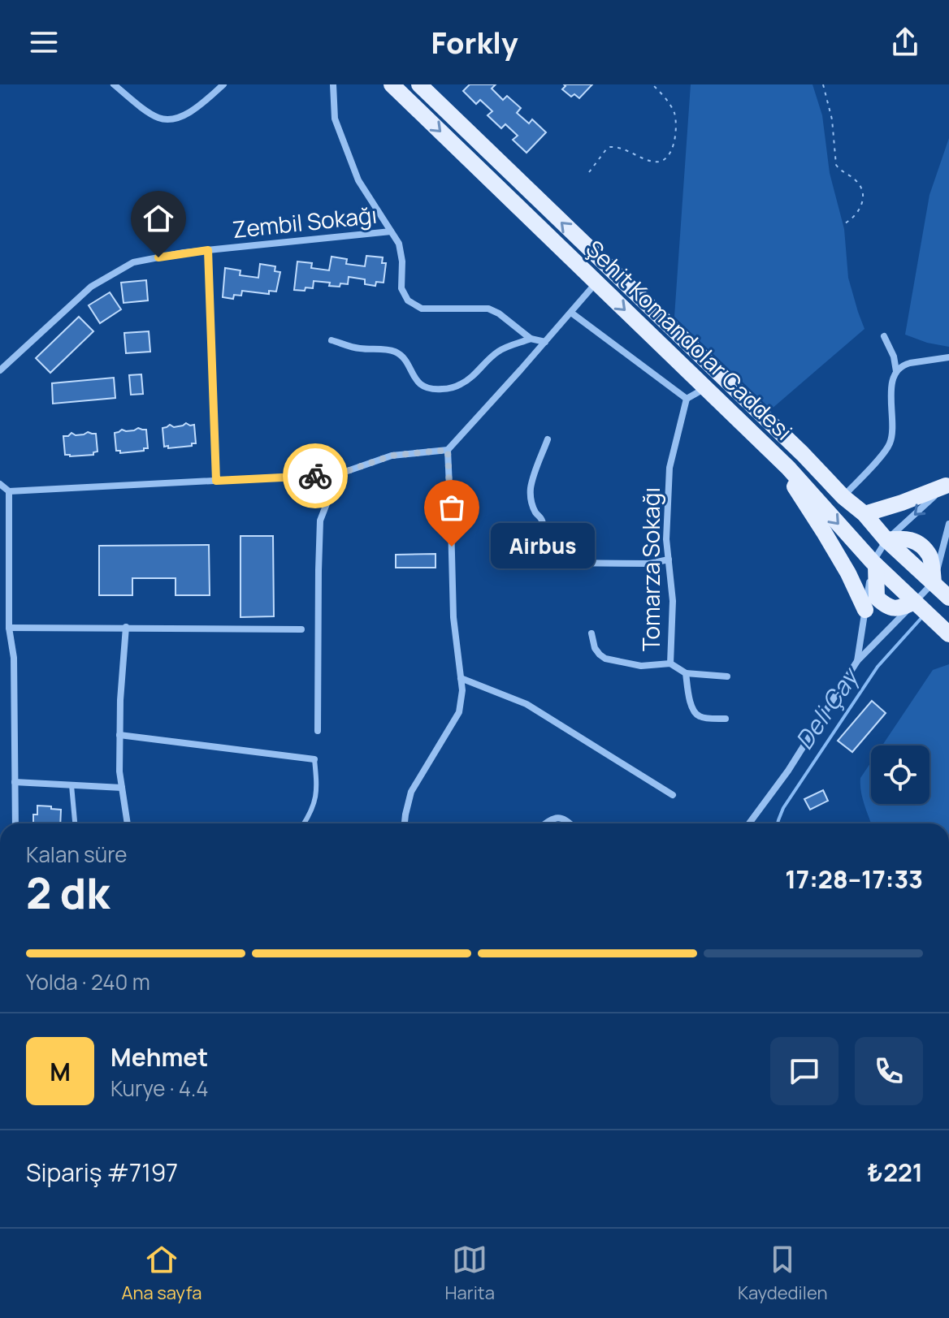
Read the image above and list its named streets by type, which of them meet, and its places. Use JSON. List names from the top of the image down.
{
  "streets": {
    "main road": ["Şehit Komandolar Caddesi"],
    "street": ["Zembil Sokağı", "Tomarza Sokağı"]
  },
  "water": ["Deli Çay"],
  "places": ["Airbus"],
  "page": {
    "header": "Forkly",
    "bubble": "Airbus",
    "heading": ["2 dk", "Kalan süre", "17:28–17:33"],
    "panel": [
      "Mehmet",
      "Kurye · 4.4",
      "Sipariş #7197",
      "₺221"
    ],
    "bar": "Yolda · 240 m",
    "round": "M",
    "tabs": ["Ana sayfa", "Harita", "Kaydedilen"]
  }
}
